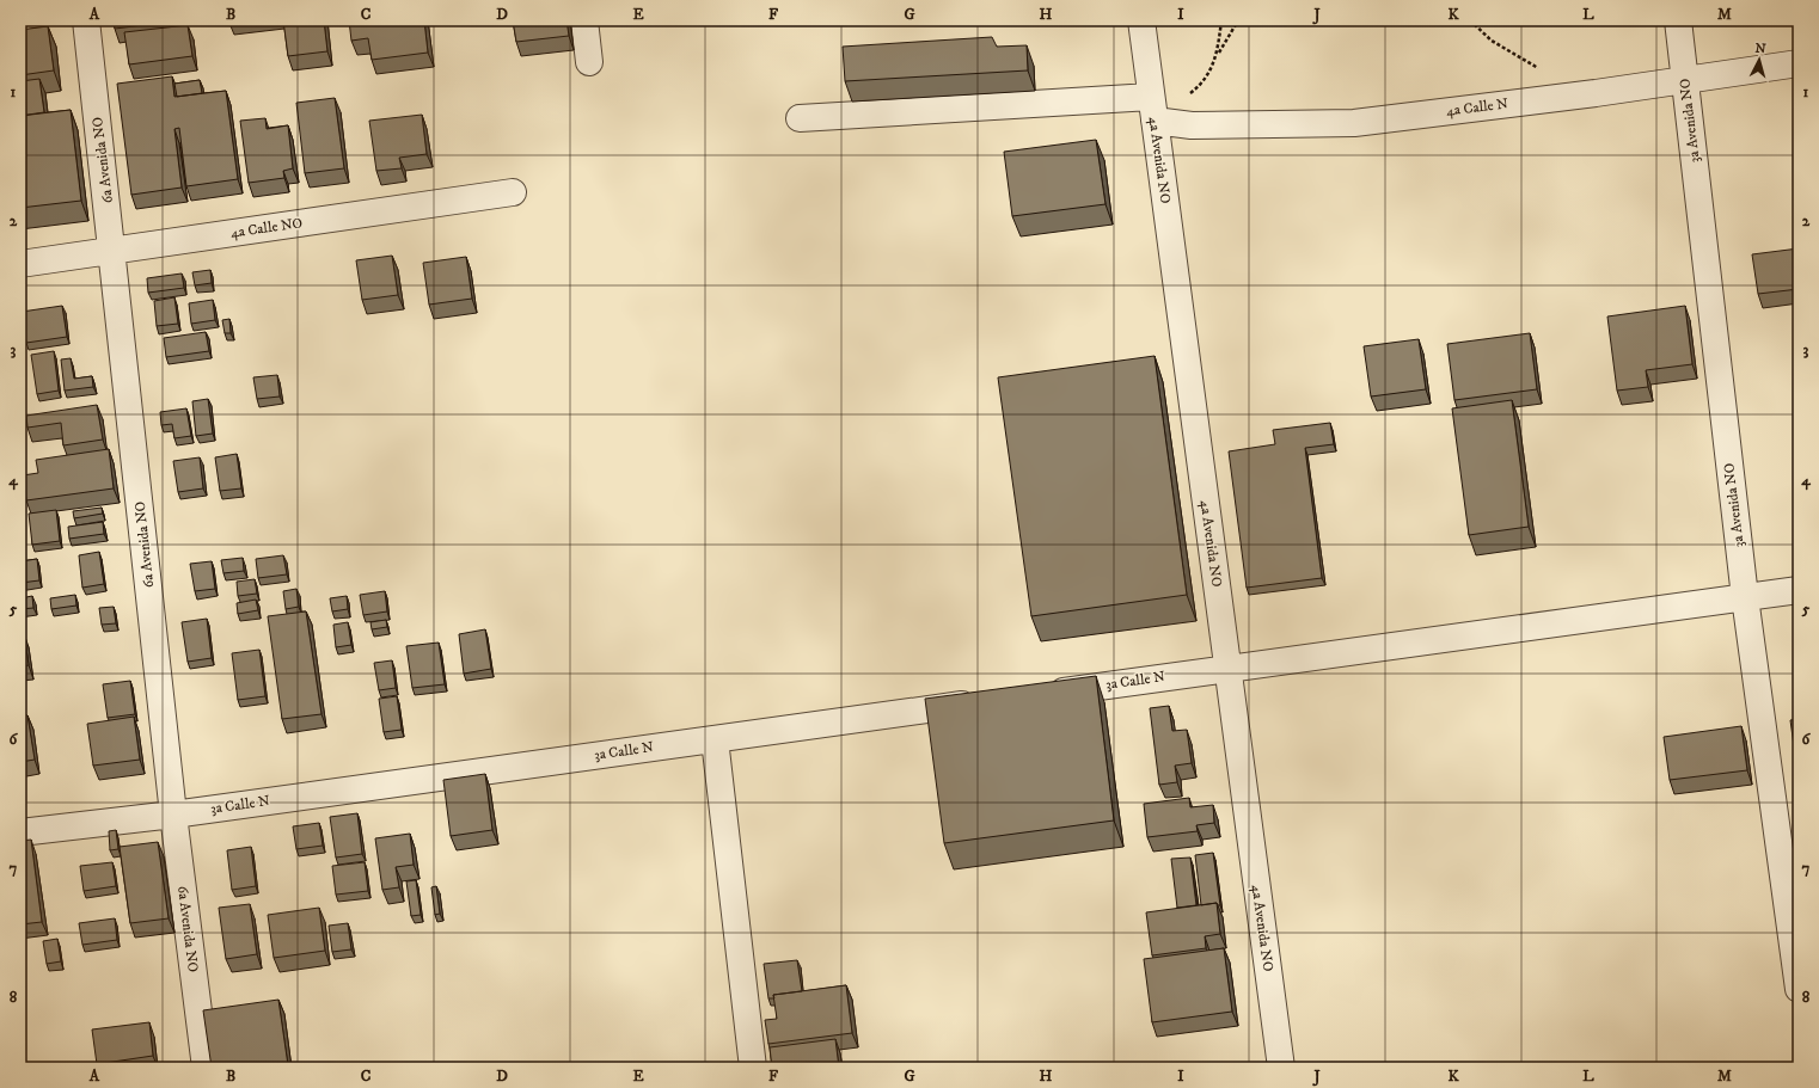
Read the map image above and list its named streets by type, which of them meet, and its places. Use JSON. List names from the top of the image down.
{
  "streets": {
    "street": [
      "4a Calle N",
      "3a Avenida NO",
      "6a Avenida NO",
      "4a Avenida NO",
      "4a Calle NO",
      "3a Calle N"
    ]
  },
  "crossings": [
    ["4a Calle N", "3a Avenida NO"],
    ["4a Calle N", "4a Avenida NO"],
    ["3a Avenida NO", "3a Calle N"],
    ["6a Avenida NO", "4a Calle NO"],
    ["6a Avenida NO", "3a Calle N"],
    ["4a Avenida NO", "3a Calle N"]
  ],
  "north": "top",
  "grid": {
    "columns": [
      "A",
      "B",
      "C",
      "D",
      "E",
      "F",
      "G",
      "H",
      "I",
      "J",
      "K",
      "L",
      "M"
    ],
    "rows": [
      "1",
      "2",
      "3",
      "4",
      "5",
      "6",
      "7",
      "8"
    ]
  }
}
